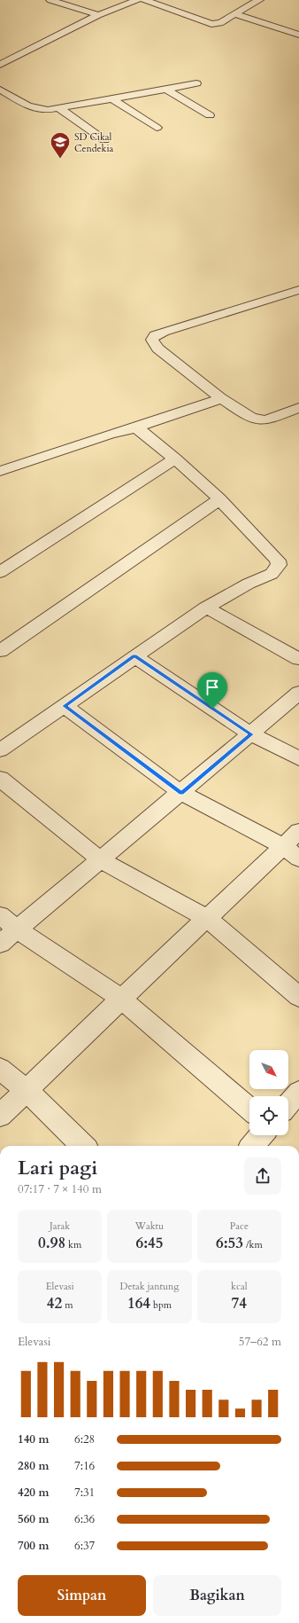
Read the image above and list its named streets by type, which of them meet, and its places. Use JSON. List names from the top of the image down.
{
  "places": {
    "school or university": ["SD Cikal Cendekia"]
  },
  "north": "bottom right",
  "page": {
    "heading": ["Lari pagi", "07:17 · 7 × 140 m"],
    "stats": [
      ["Jarak", "0.98 km"],
      ["Waktu", "6:45"],
      ["Pace", "6:53 /km"],
      ["Elevasi", "42 m"],
      ["Detak jantung", "164 bpm"],
      ["kcal", "74"]
    ],
    "chart": ["Elevasi", "57–62 m"],
    "list": [
      {
        "name": "140 m",
        "note": "6:28"
      },
      {
        "name": "280 m",
        "note": "7:16"
      },
      {
        "name": "420 m",
        "note": "7:31"
      },
      {
        "name": "560 m",
        "note": "6:36"
      },
      {
        "name": "700 m",
        "note": "6:37"
      }
    ],
    "buttons": ["Simpan", "Bagikan"]
  }
}
